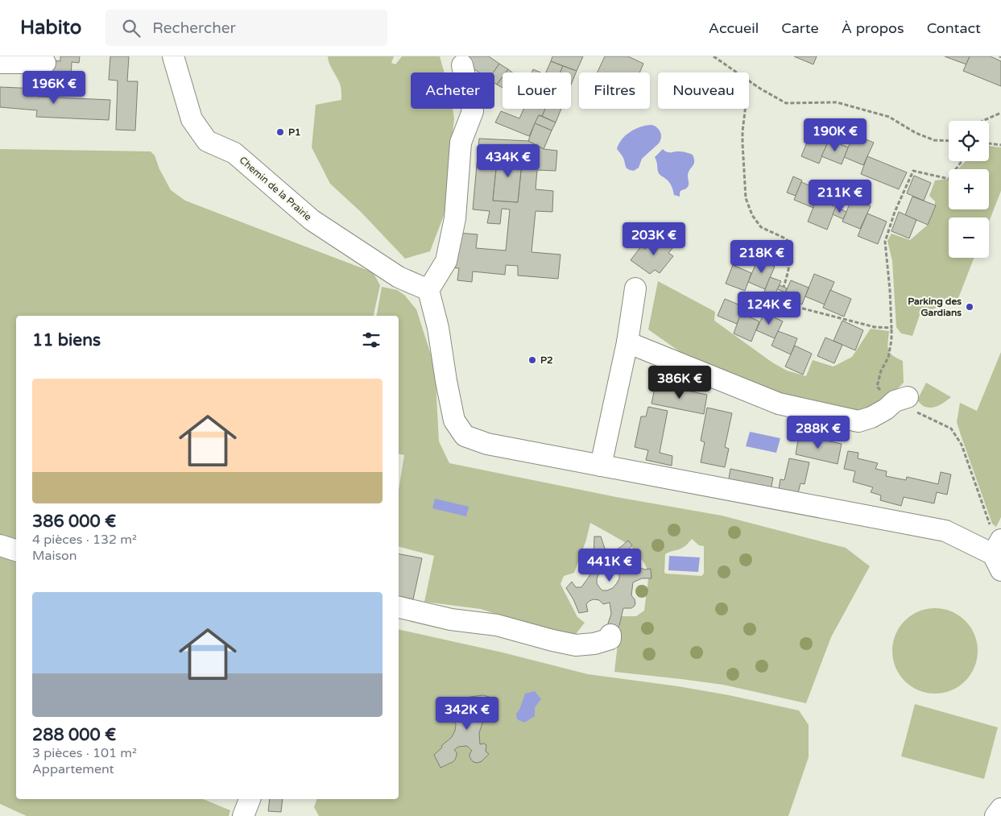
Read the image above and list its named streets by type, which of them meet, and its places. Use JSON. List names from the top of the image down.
{
  "streets": {
    "street": ["Chemin de la Prairie"]
  },
  "places": ["P1", "Parking des Gardians", "P2"],
  "page": {
    "header": "Habito",
    "search": "Rechercher",
    "nav": [
      "Accueil",
      "Carte",
      "À propos",
      "Contact"
    ],
    "price": [
      "196K €",
      "190K €",
      "434K €",
      "211K €",
      "203K €",
      "218K €",
      "124K €",
      "386K €",
      "288K €",
      "441K €",
      "342K €"
    ],
    "chip": [
      "Acheter",
      "Louer",
      "Filtres",
      "Nouveau"
    ],
    "map_buttons": ["+", "−"],
    "heading": "11 biens",
    "list": [
      {
        "name": "386 000 €",
        "note": "4 pièces · 132 m² · Maison"
      },
      {
        "name": "288 000 €",
        "note": "3 pièces · 101 m² · Appartement"
      }
    ]
  }
}
